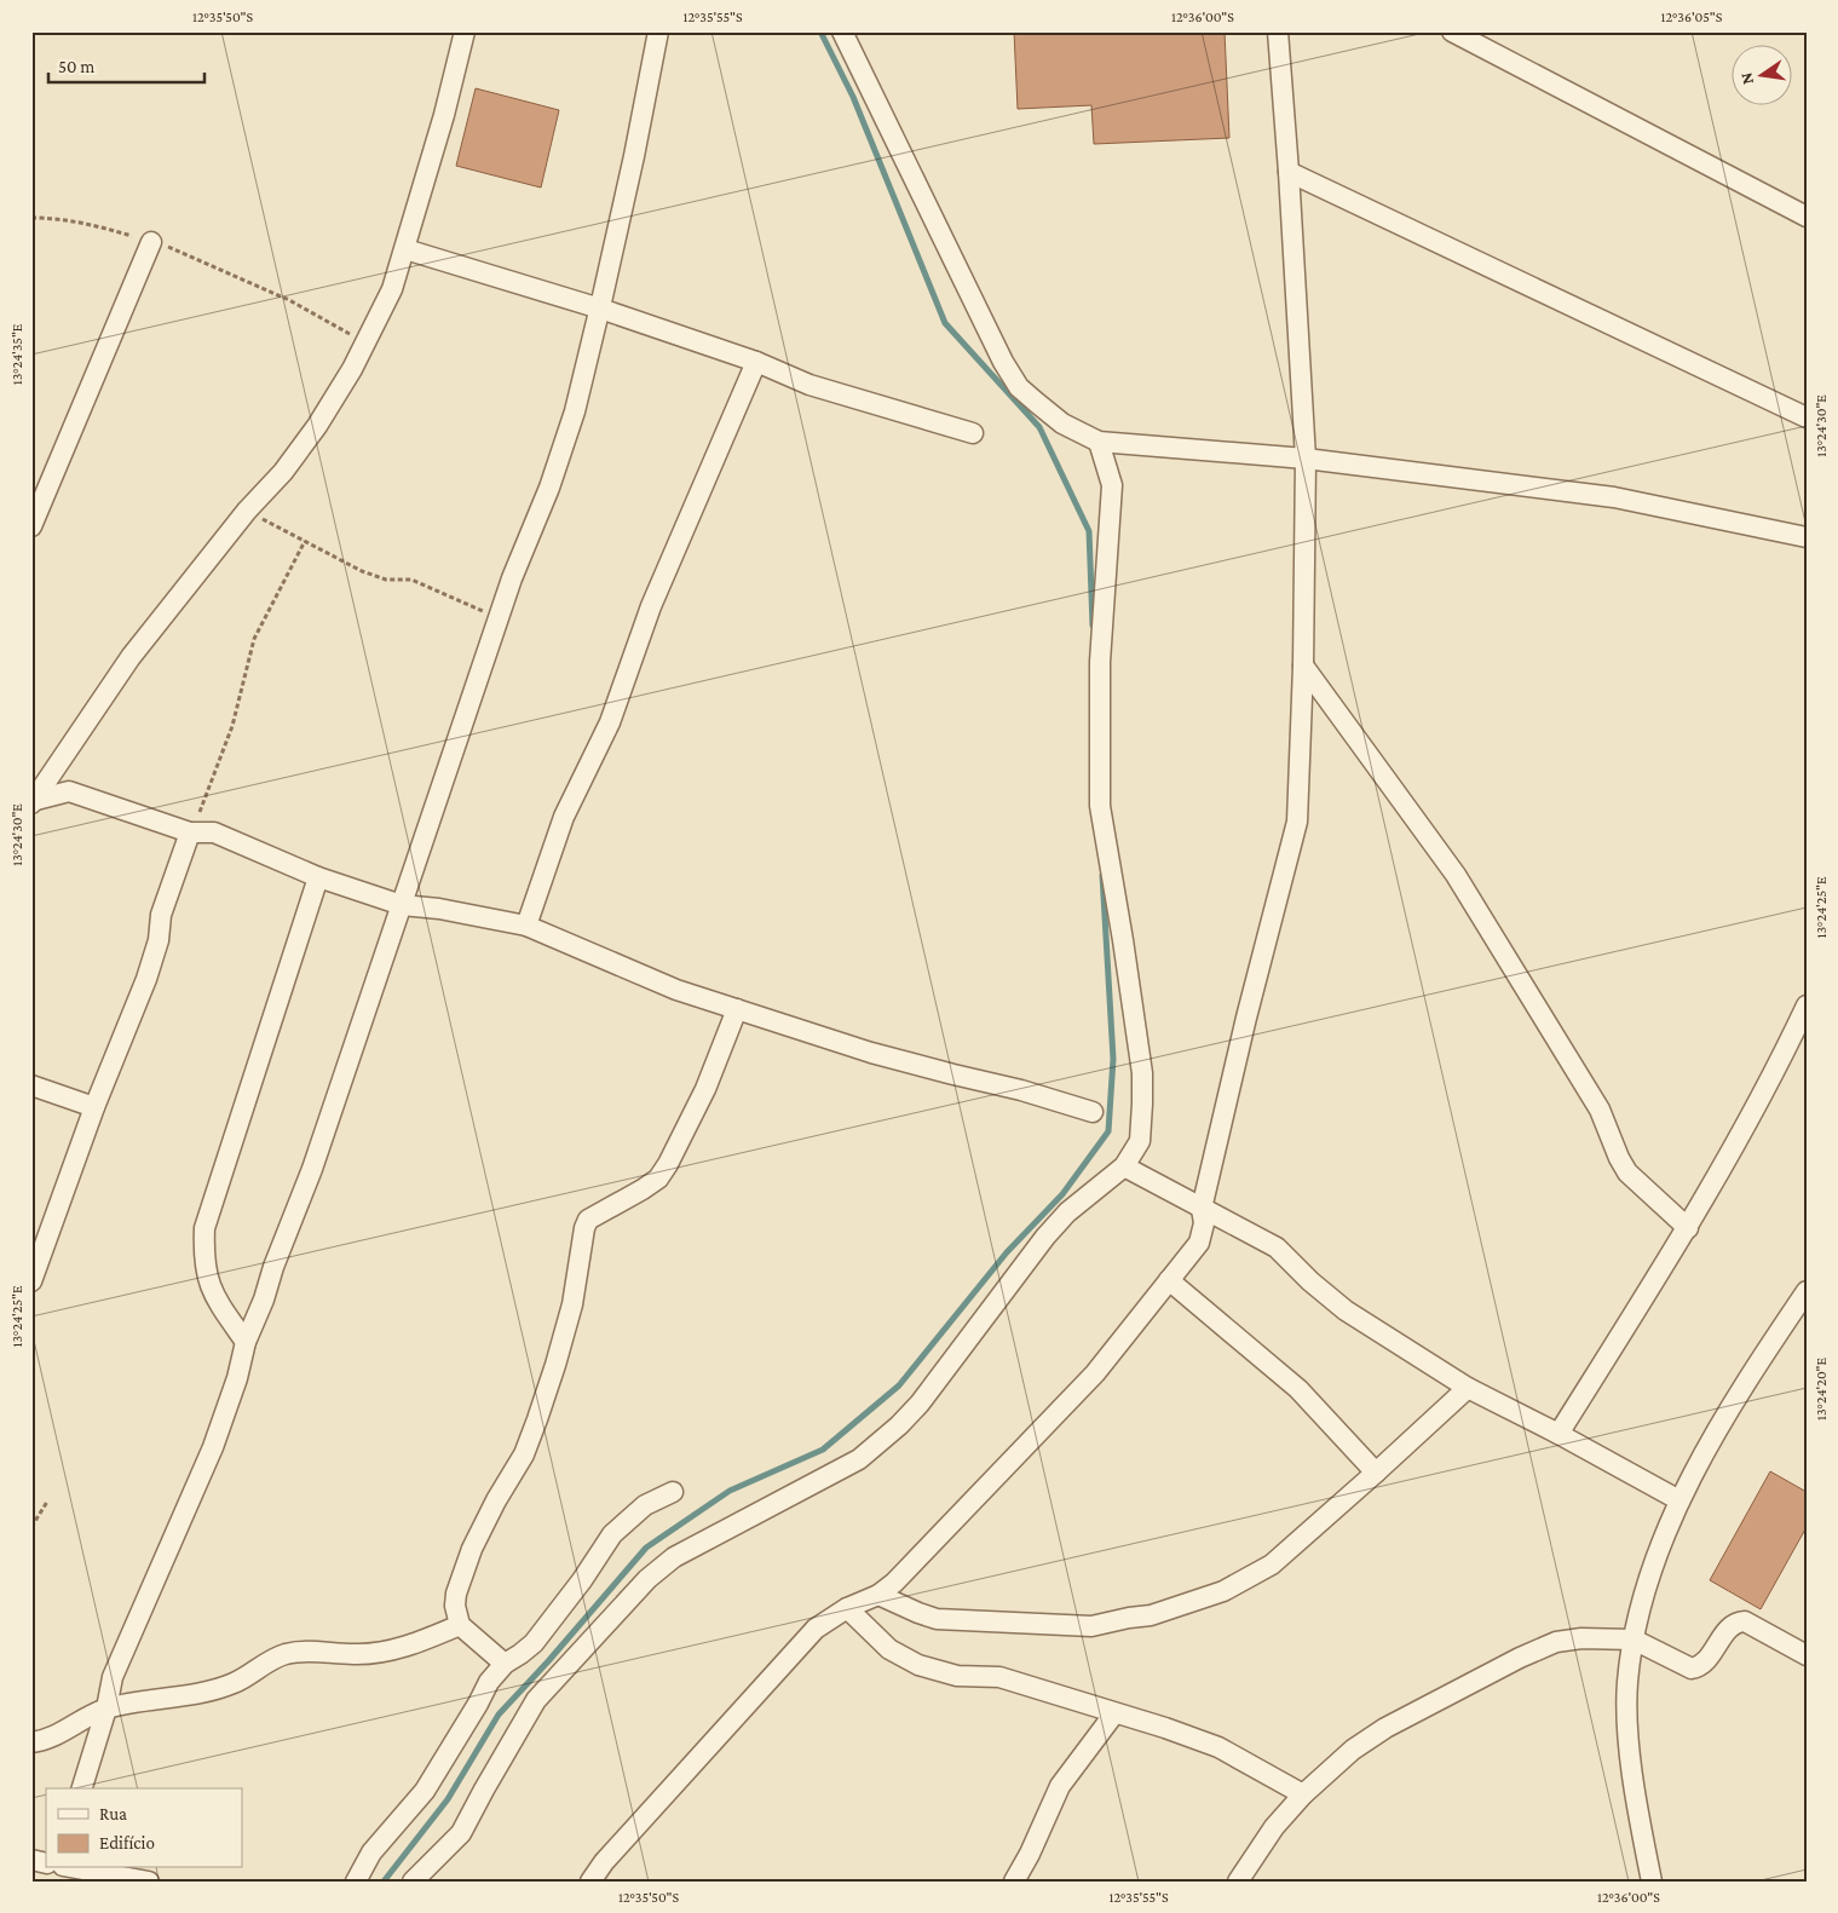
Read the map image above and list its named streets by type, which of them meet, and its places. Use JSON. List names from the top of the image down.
{
  "legend": ["Rua", "Edifício"],
  "scale_bar": "50 m",
  "north": "left",
  "coordinates": [
    "12°35'50\"S",
    "12°35'55\"S",
    "12°36'00\"S",
    "12°36'05\"S",
    "13°24'35\"E",
    "13°24'30\"E",
    "13°24'25\"E",
    "13°24'20\"E"
  ]
}
